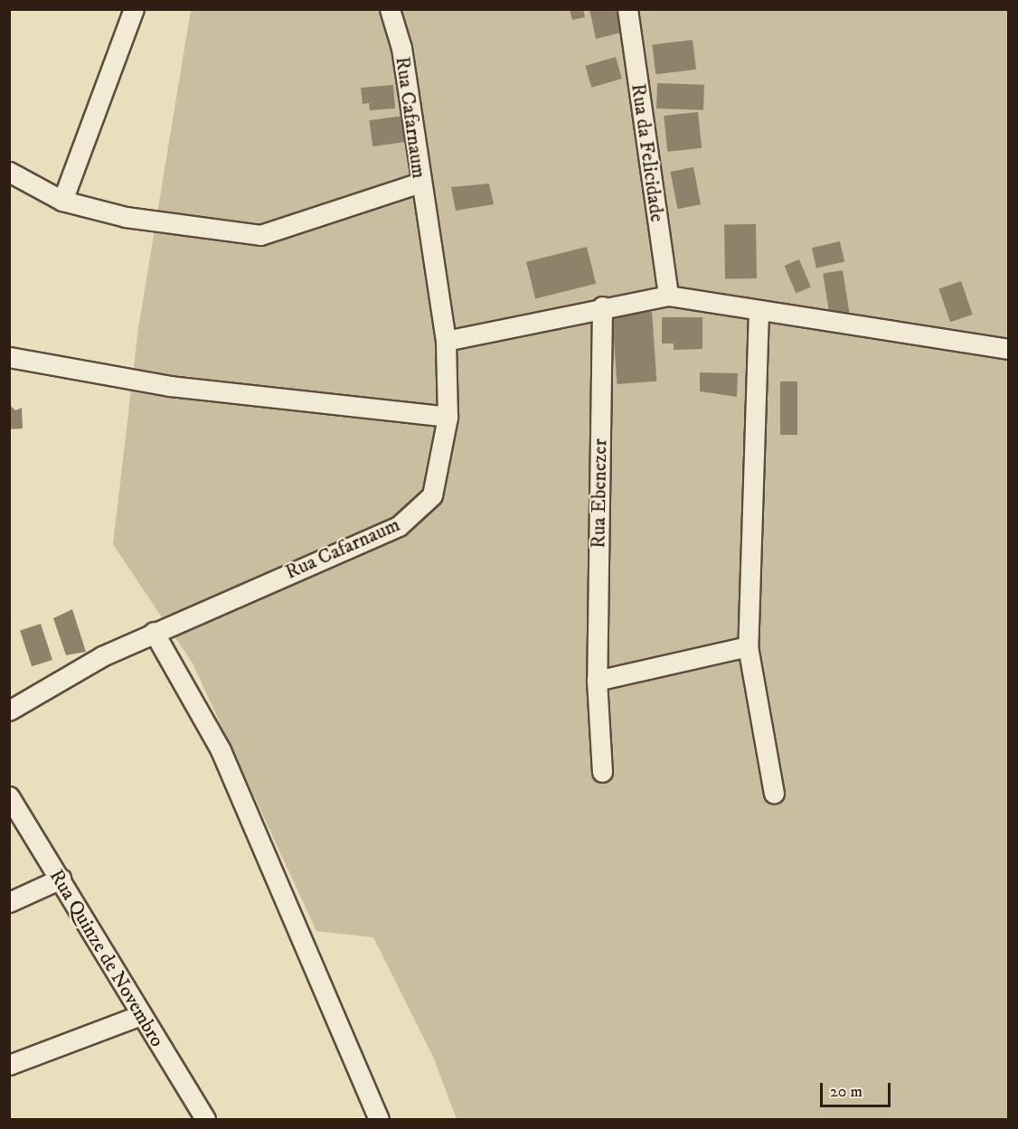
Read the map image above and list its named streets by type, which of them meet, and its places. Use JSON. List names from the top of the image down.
{
  "streets": {
    "street": [
      "Rua Cafarnaum",
      "Rua da Felicidade",
      "Rua Ebenezer",
      "Rua Quinze de Novembro"
    ]
  },
  "scale_bar": "20 m"
}
